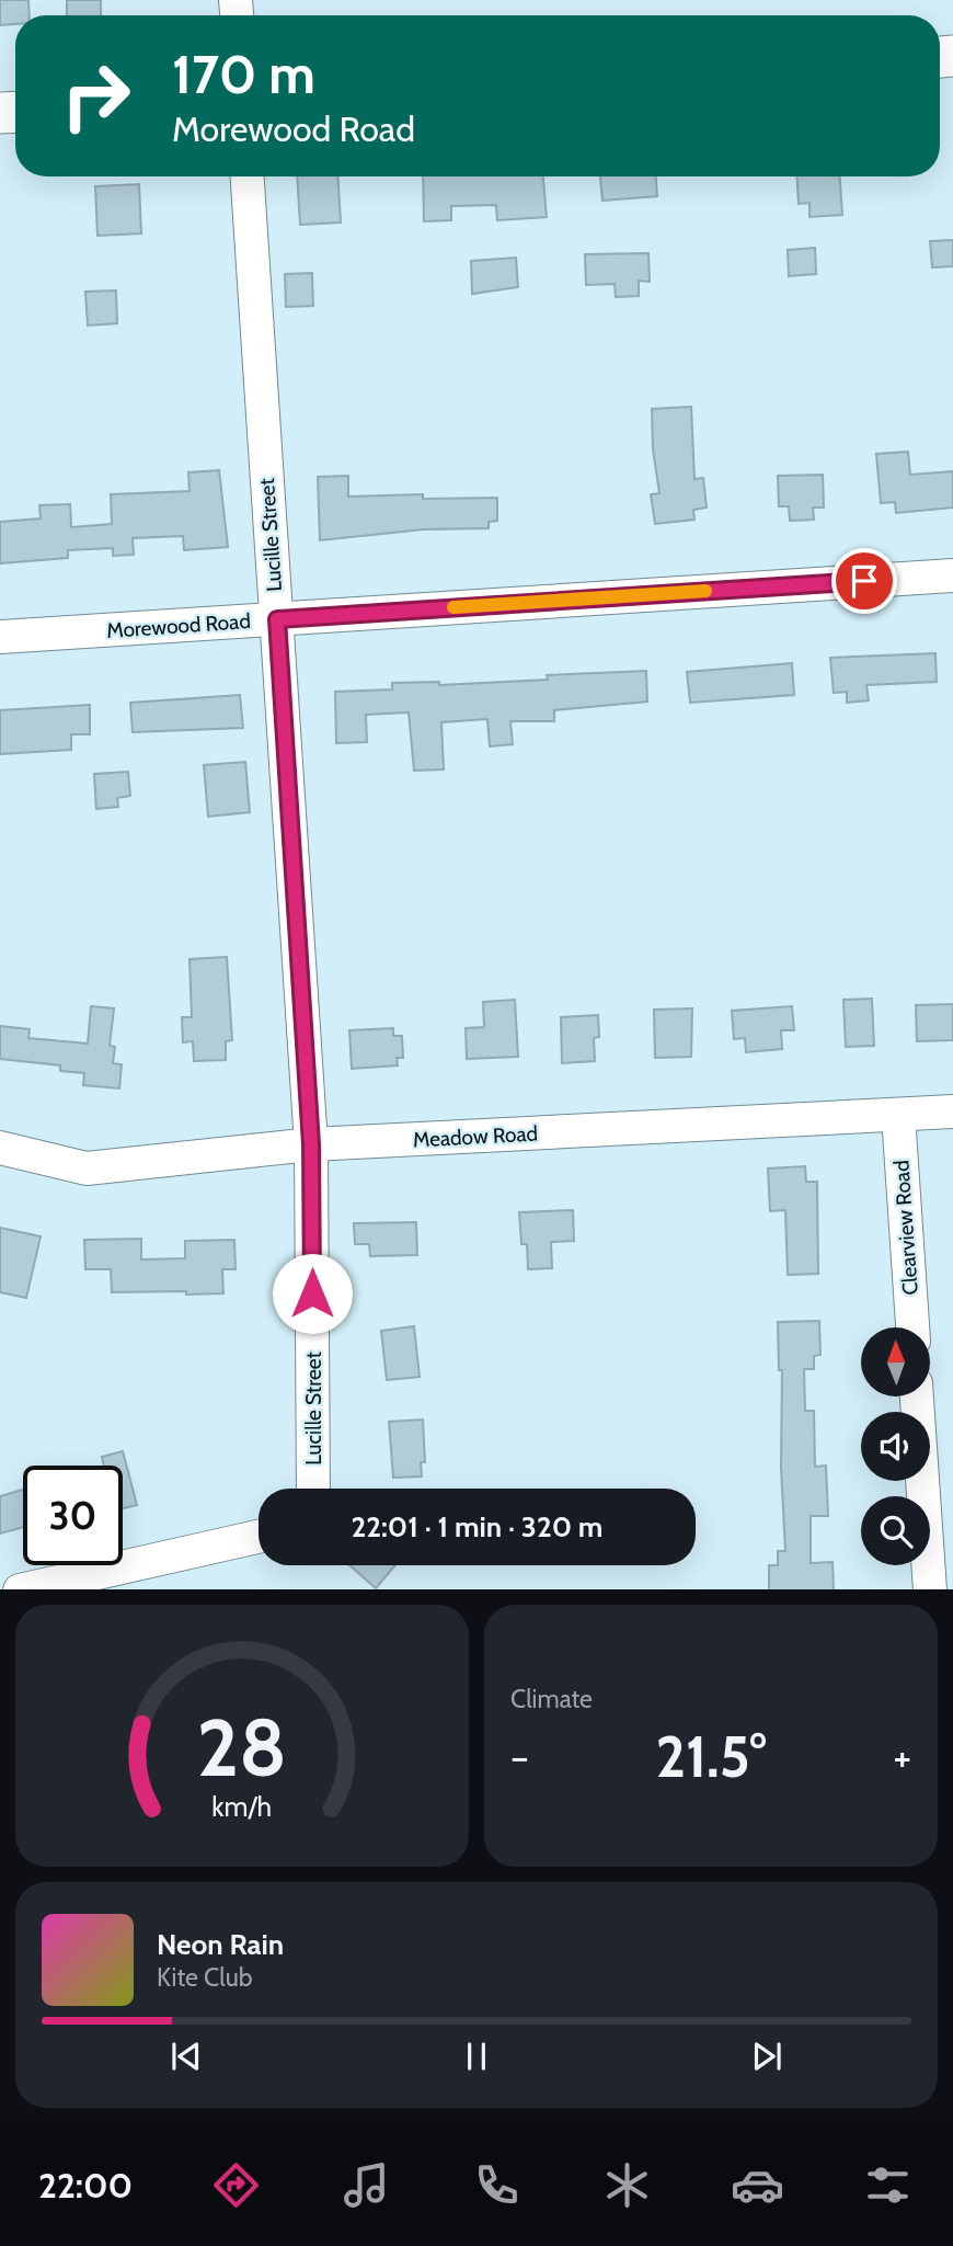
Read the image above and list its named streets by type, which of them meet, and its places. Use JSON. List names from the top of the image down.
{
  "streets": {
    "street": [
      "Lucille Street",
      "Morewood Road",
      "Meadow Road",
      "Clearview Road"
    ]
  },
  "crossings": [
    ["Lucille Street", "Morewood Road"],
    ["Lucille Street", "Meadow Road"],
    ["Meadow Road", "Clearview Road"]
  ],
  "north": "top",
  "page": {
    "turn": ["170 m", "Morewood Road"],
    "limit": "30",
    "trip": "22:01 · 1 min · 320 m",
    "tile": "Climate",
    "heat": ["−", "21.5°", "+"],
    "song": ["Neon Rain", "Kite Club"],
    "tabs": "22:00",
    "gauge": ["28", "km/h"]
  }
}
